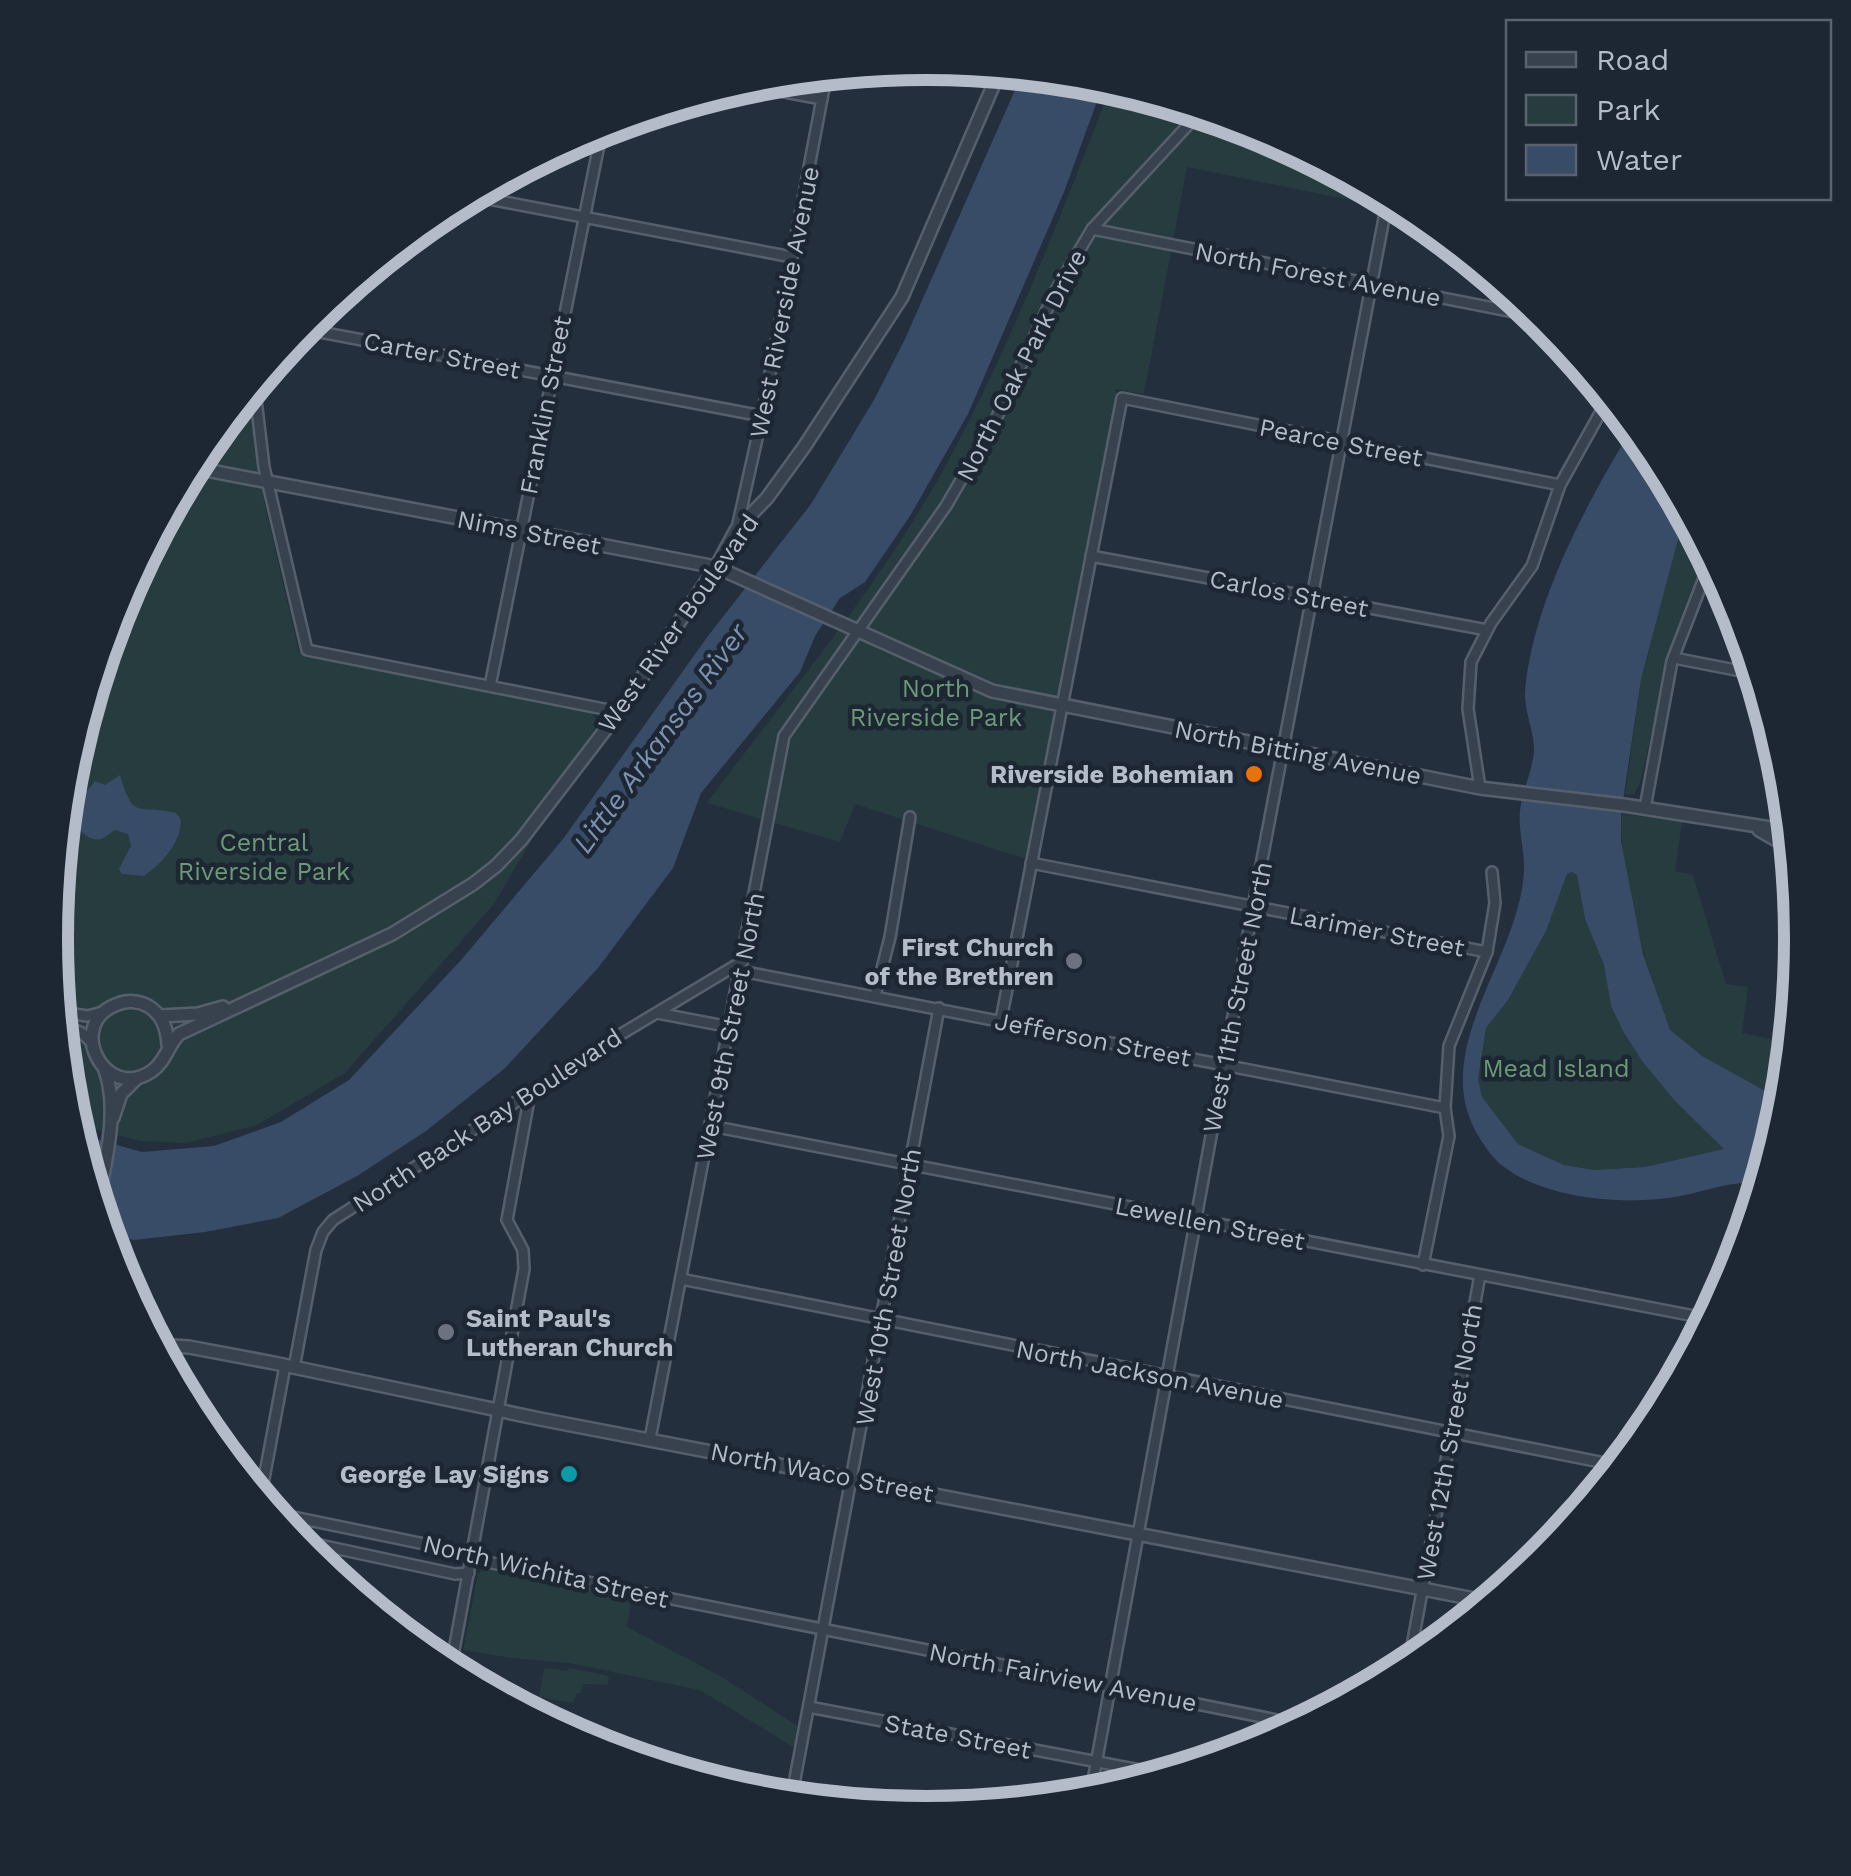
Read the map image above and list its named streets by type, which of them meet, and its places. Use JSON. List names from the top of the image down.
{
  "streets": {
    "street": [
      "North Forest Avenue",
      "West Riverside Avenue",
      "Carter Street",
      "North Oak Park Drive",
      "Franklin Street",
      "Pearce Street",
      "Nims Street",
      "Carlos Street",
      "West River Boulevard",
      "North Bitting Avenue",
      "Larimer Street",
      "West 11th Street North",
      "West 9th Street North",
      "Jefferson Street",
      "North Back Bay Boulevard",
      "Lewellen Street",
      "West 10th Street North",
      "North Jackson Avenue",
      "West 12th Street North",
      "North Waco Street",
      "North Wichita Street",
      "North Fairview Avenue",
      "State Street"
    ]
  },
  "crossings": [
    ["North Forest Avenue", "North Oak Park Drive"],
    ["North Forest Avenue", "West 11th Street North"],
    ["West Riverside Avenue", "Carter Street"],
    ["West Riverside Avenue", "West River Boulevard"],
    ["Carter Street", "Franklin Street"],
    ["North Oak Park Drive", "Nims Street"],
    ["North Oak Park Drive", "North Bitting Avenue"],
    ["North Oak Park Drive", "West 9th Street North"],
    ["Franklin Street", "Nims Street"],
    ["Pearce Street", "Carlos Street"],
    ["Pearce Street", "West 11th Street North"],
    ["Nims Street", "West River Boulevard"],
    ["Nims Street", "North Bitting Avenue"],
    ["Nims Street", "West 9th Street North"],
    ["Carlos Street", "West 11th Street North"],
    ["North Bitting Avenue", "West 11th Street North"],
    ["North Bitting Avenue", "West 9th Street North"],
    ["Larimer Street", "West 11th Street North"],
    ["West 11th Street North", "Jefferson Street"],
    ["West 11th Street North", "Lewellen Street"],
    ["West 11th Street North", "North Jackson Avenue"],
    ["West 11th Street North", "North Waco Street"],
    ["West 11th Street North", "North Fairview Avenue"],
    ["West 11th Street North", "State Street"],
    ["West 9th Street North", "Jefferson Street"],
    ["West 9th Street North", "North Back Bay Boulevard"],
    ["West 9th Street North", "Lewellen Street"],
    ["West 9th Street North", "North Jackson Avenue"],
    ["West 9th Street North", "North Waco Street"],
    ["Jefferson Street", "North Back Bay Boulevard"],
    ["Jefferson Street", "West 10th Street North"],
    ["North Back Bay Boulevard", "North Waco Street"],
    ["Lewellen Street", "West 10th Street North"],
    ["Lewellen Street", "West 12th Street North"],
    ["West 10th Street North", "North Jackson Avenue"],
    ["West 10th Street North", "North Waco Street"],
    ["West 10th Street North", "North Wichita Street"],
    ["West 10th Street North", "North Fairview Avenue"],
    ["West 10th Street North", "State Street"],
    ["North Jackson Avenue", "West 12th Street North"],
    ["West 12th Street North", "North Waco Street"],
    ["North Wichita Street", "North Fairview Avenue"]
  ],
  "water": ["Little Arkansas River"],
  "parks": ["North Riverside Park", "Central Riverside Park", "Mead Island"],
  "places": [
    "Riverside Bohemian",
    "First Church of the Brethren",
    "Saint Paul's Lutheran Church",
    "George Lay Signs"
  ],
  "legend": ["Road", "Park", "Water"]
}
